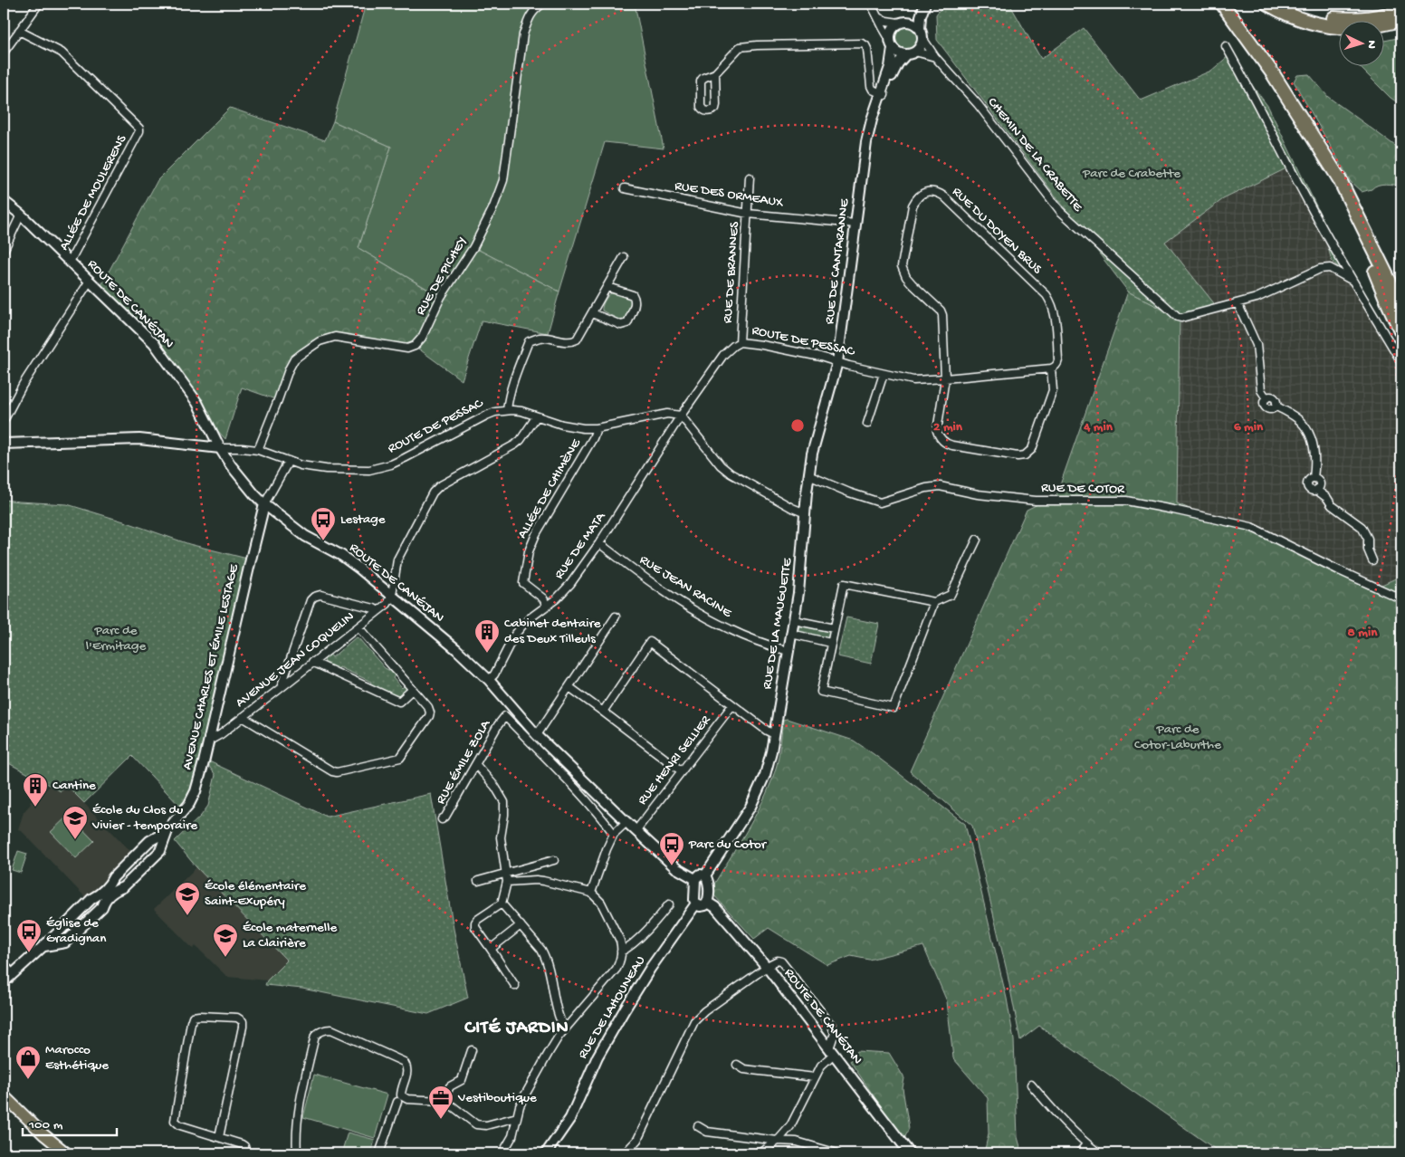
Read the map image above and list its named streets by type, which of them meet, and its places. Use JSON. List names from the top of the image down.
{
  "streets": {
    "street": [
      "CHEMIN DE LA CRABETTE",
      "ALLÉE DE MOULERENS",
      "RUE DES ORMEAUX",
      "RUE DU DOYEN BRUS",
      "RUE DE CANTARANNE",
      "RUE DE BRANNES",
      "RUE DE PICHEY",
      "ROUTE DE CANÉJAN",
      "ROUTE DE PESSAC",
      "ALLÉE DE CHIMÈNE",
      "RUE DE COTOR",
      "RUE DE MATA",
      "RUE JEAN RACINE",
      "RUE DE LA MAUGUETTE",
      "AVENUE JEAN COQUELIN",
      "AVENUE CHARLES ET ÉMILE LESTAGE",
      "RUE HENRI SELLIER",
      "RUE ÉMILE ZOLA",
      "RUE DE LAHOUNEAU"
    ]
  },
  "crossings": [
    ["CHEMIN DE LA CRABETTE", "RUE DE CANTARANNE"],
    ["ALLÉE DE MOULERENS", "ROUTE DE CANÉJAN"],
    ["RUE DES ORMEAUX", "RUE DE CANTARANNE"],
    ["RUE DES ORMEAUX", "RUE DE BRANNES"],
    ["RUE DU DOYEN BRUS", "ROUTE DE PESSAC"],
    ["RUE DE CANTARANNE", "ROUTE DE PESSAC"],
    ["RUE DE CANTARANNE", "RUE DE LA MAUGUETTE"],
    ["RUE DE BRANNES", "ROUTE DE PESSAC"],
    ["RUE DE PICHEY", "ROUTE DE PESSAC"],
    ["ROUTE DE CANÉJAN", "ROUTE DE PESSAC"],
    ["ROUTE DE CANÉJAN", "RUE DE MATA"],
    ["ROUTE DE CANÉJAN", "AVENUE JEAN COQUELIN"],
    ["ROUTE DE CANÉJAN", "AVENUE CHARLES ET ÉMILE LESTAGE"],
    ["ROUTE DE CANÉJAN", "RUE HENRI SELLIER"],
    ["ROUTE DE PESSAC", "ALLÉE DE CHIMÈNE"],
    ["ROUTE DE PESSAC", "RUE DE MATA"],
    ["ROUTE DE PESSAC", "RUE DE LA MAUGUETTE"],
    ["ALLÉE DE CHIMÈNE", "RUE DE MATA"],
    ["RUE DE COTOR", "RUE DE LA MAUGUETTE"],
    ["RUE DE MATA", "RUE JEAN RACINE"],
    ["RUE JEAN RACINE", "RUE DE LA MAUGUETTE"],
    ["AVENUE JEAN COQUELIN", "AVENUE CHARLES ET ÉMILE LESTAGE"]
  ],
  "districts": ["CITÉ JARDIN"],
  "parks": ["Parc de Crabette", "Parc de l'Ermitage", "Parc de Cotor-Laburthe"],
  "places": {
    "bus stop": ["Lestage", "Parc du Cotor", "Église de Gradignan"],
    "building": ["Cabinet dentaire des Deux Tilleuls", "Cantine"],
    "school or university": ["École du Clos du Vivier - temporaire", "École élémentaire Saint-Exupéry", "École maternelle La Clairière"],
    "shop": ["Marocco Esthétique"],
    "office": ["Vestiboutique"]
  },
  "scale_bar": "100 m",
  "north": "right",
  "rings": [
    "2 min",
    "4 min",
    "6 min",
    "8 min"
  ]
}
